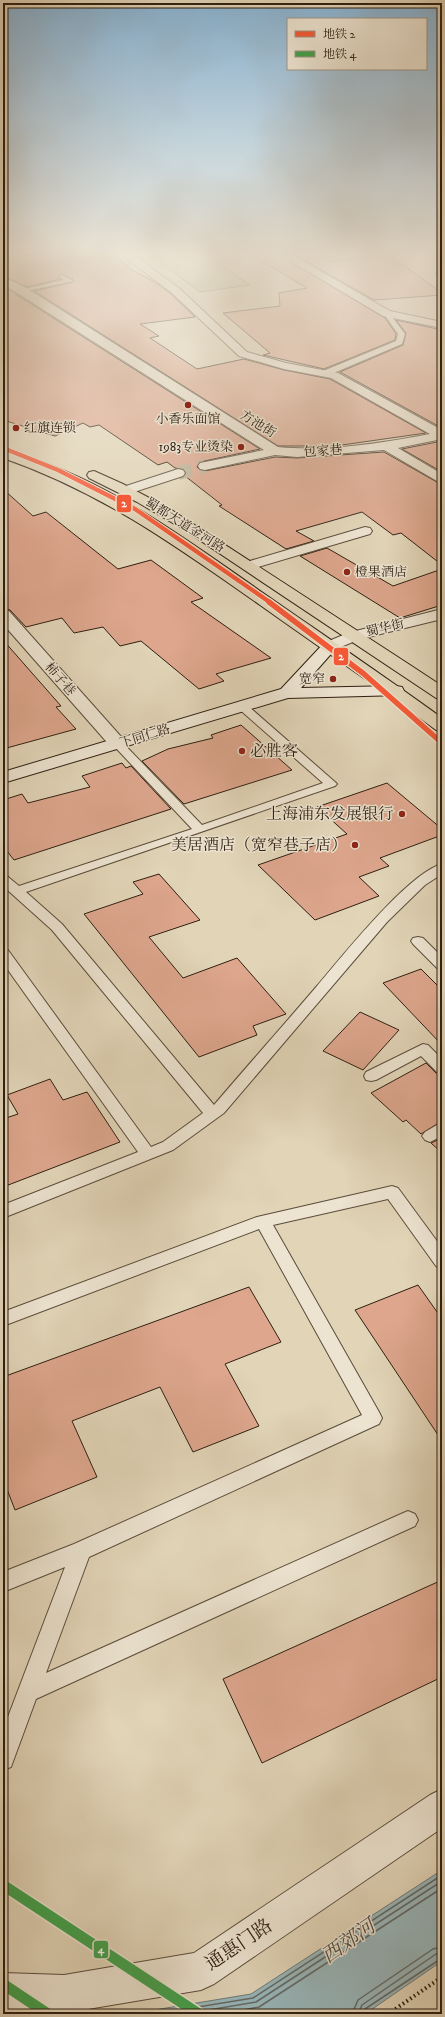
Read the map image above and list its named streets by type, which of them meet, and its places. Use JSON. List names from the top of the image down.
{
  "streets": {
    "main road": ["蜀都大道金河路"],
    "street": [
      "方池街",
      "包家巷",
      "蜀华街",
      "柿子巷",
      "下同仁路",
      "通惠门路"
    ]
  },
  "crossings": [
    ["方池街", "包家巷"],
    ["蜀都大道金河路", "蜀华街"],
    ["蜀都大道金河路", "下同仁路"],
    ["柿子巷", "下同仁路"]
  ],
  "water": ["西郊河"],
  "places": [
    "小香乐面馆",
    "红旗连锁",
    "1983专业烫染",
    "橙果酒店",
    "宽窄",
    "必胜客",
    "上海浦东发展银行",
    "美居酒店（宽窄巷子店）"
  ],
  "lines": ["metro line 2", "metro line 4"],
  "legend": ["地铁 2", "地铁 4"]
}
